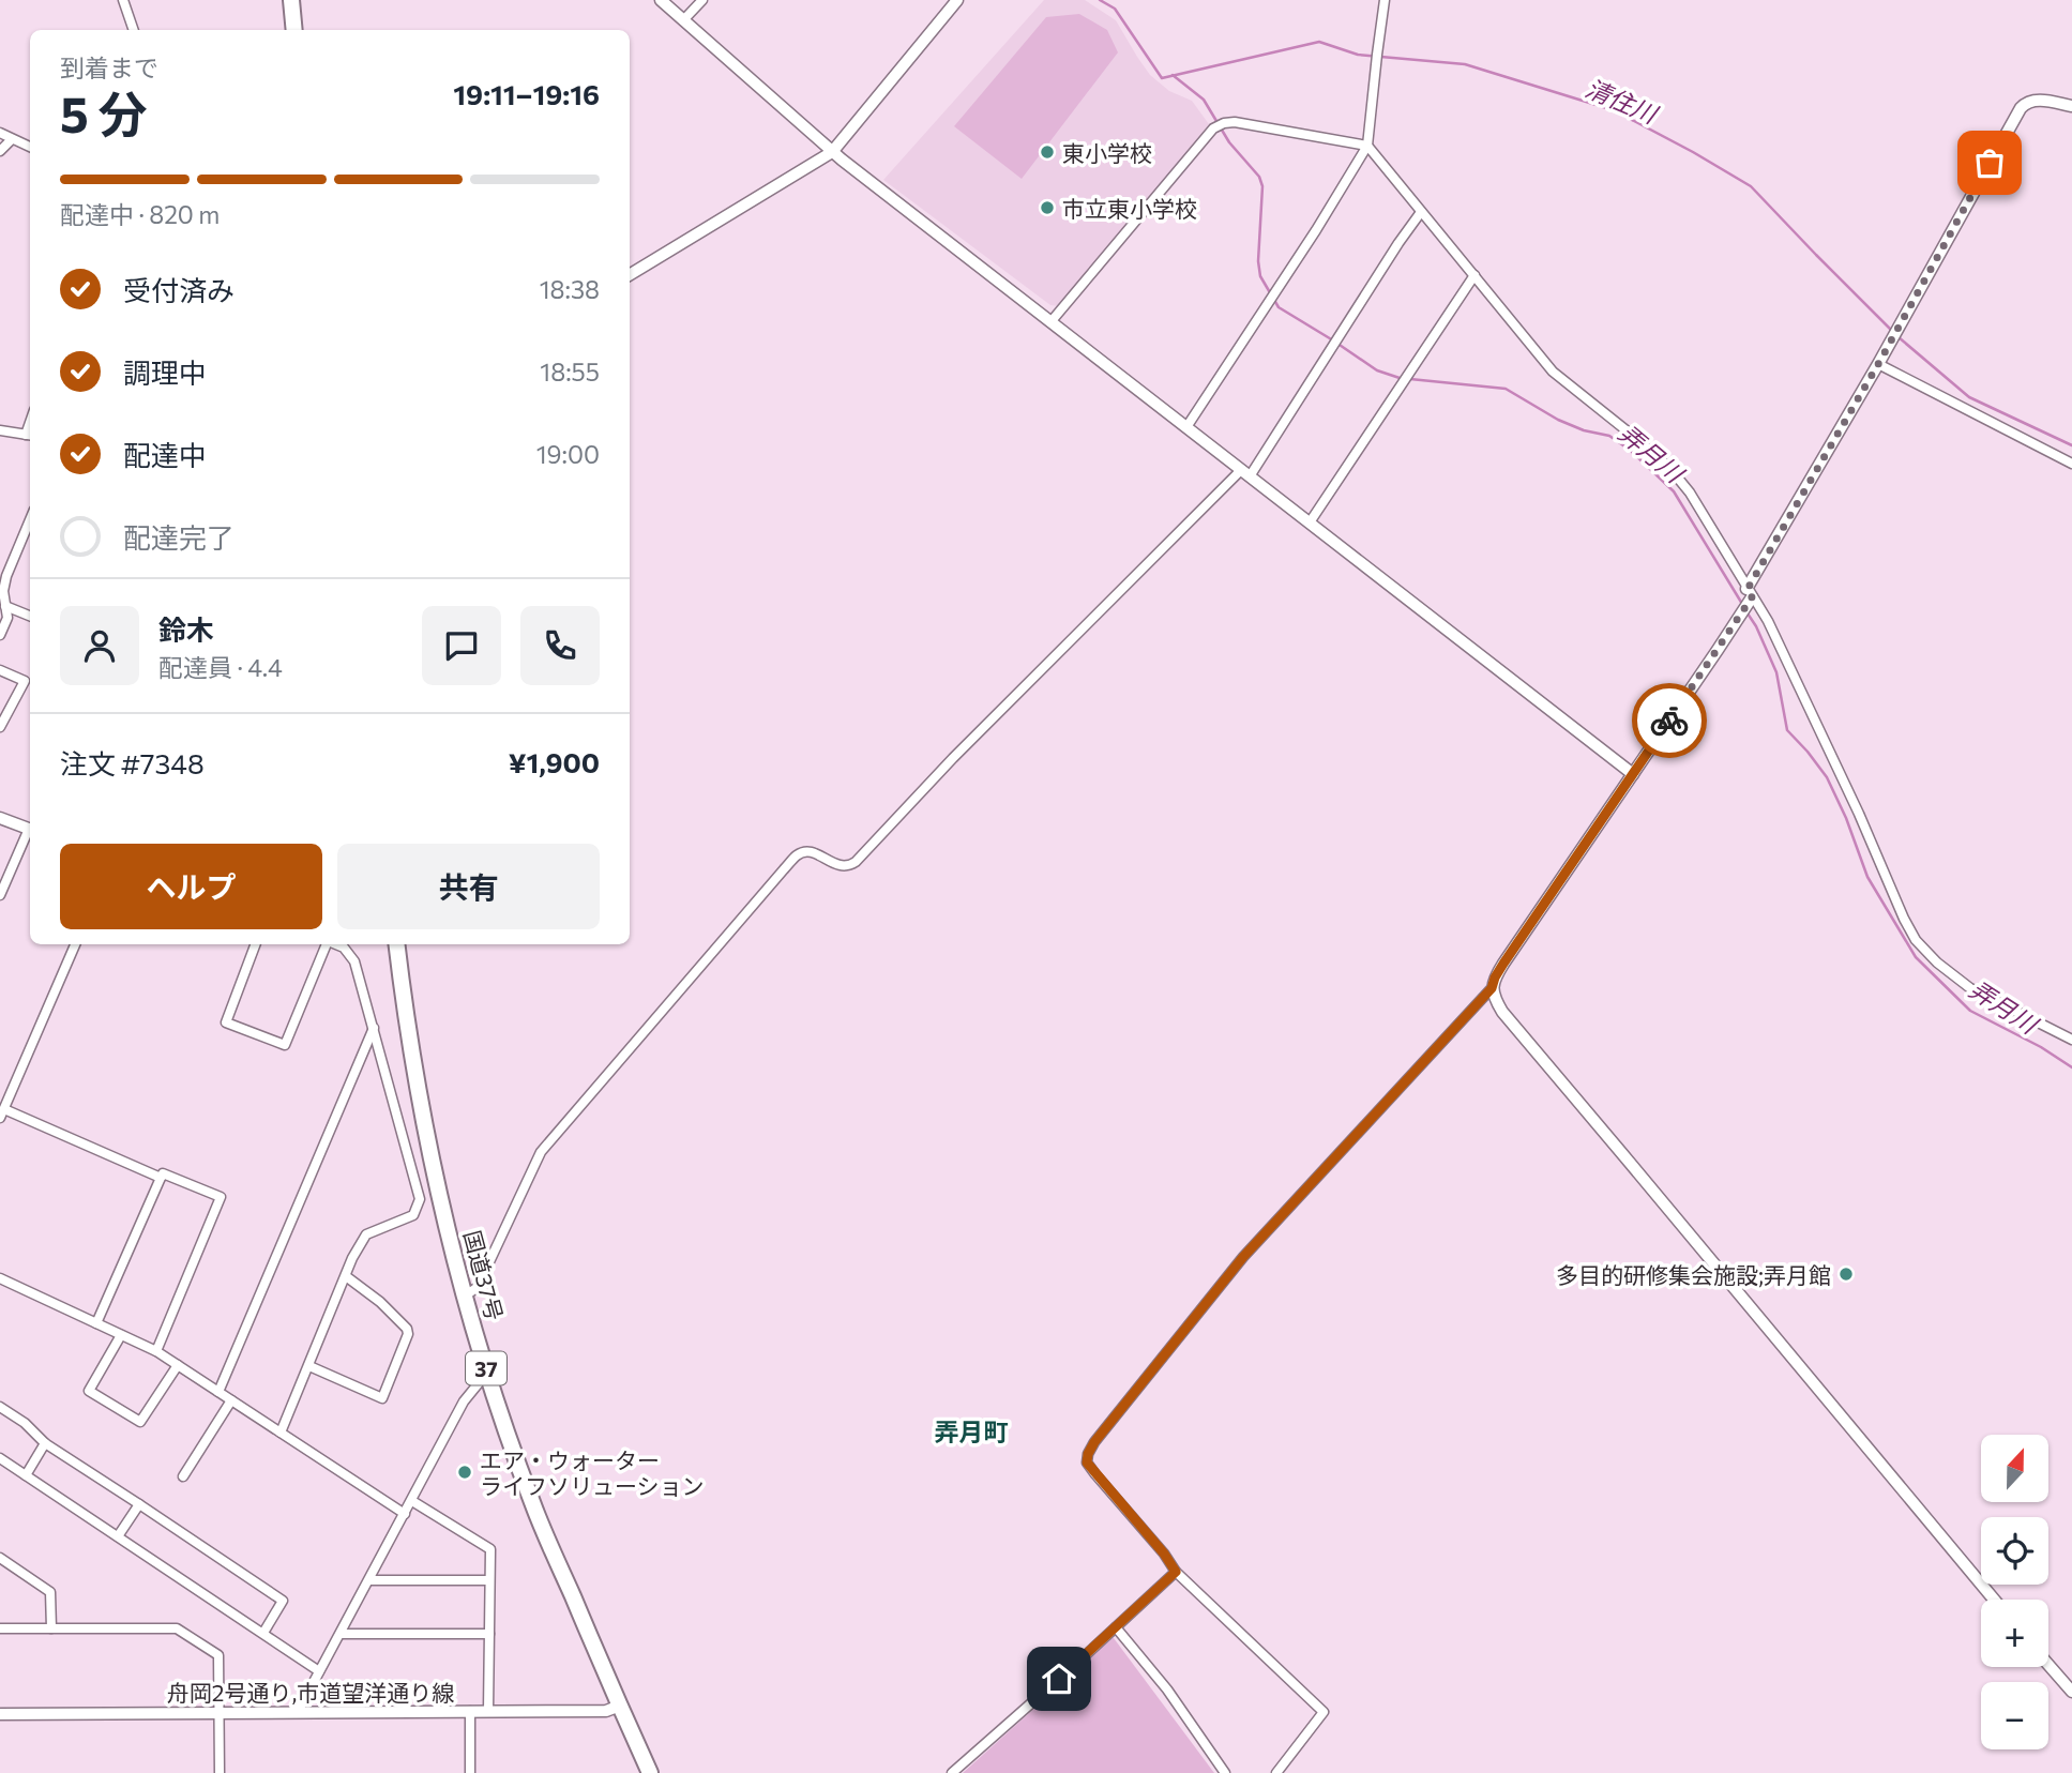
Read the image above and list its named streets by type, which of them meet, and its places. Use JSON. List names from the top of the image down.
{
  "streets": {
    "highway": ["国道37号", "37"],
    "street": ["舟岡2号通り,市道望洋通り線"]
  },
  "crossings": [
    ["国道37号", "舟岡2号通り,市道望洋通り線"]
  ],
  "districts": ["弄月町"],
  "water": ["清住川", "弄月川"],
  "places": [
    "東小学校",
    "市立東小学校",
    "多目的研修集会施設;弄月館",
    "エア・ウォーター ライフソリューション"
  ],
  "north": "top",
  "page": {
    "heading": ["5 分", "到着まで", "19:11–19:16"],
    "panel": [
      "鈴木",
      "配達員 · 4.4",
      "注文 #7348",
      "¥1,900"
    ],
    "bar": "配達中 · 820 m",
    "list": [
      ["受付済み", "18:38"],
      ["調理中", "18:55"],
      ["配達中", "19:00"],
      "配達完了"
    ],
    "buttons": ["ヘルプ", "共有"],
    "map_buttons": ["+", "−"]
  }
}
